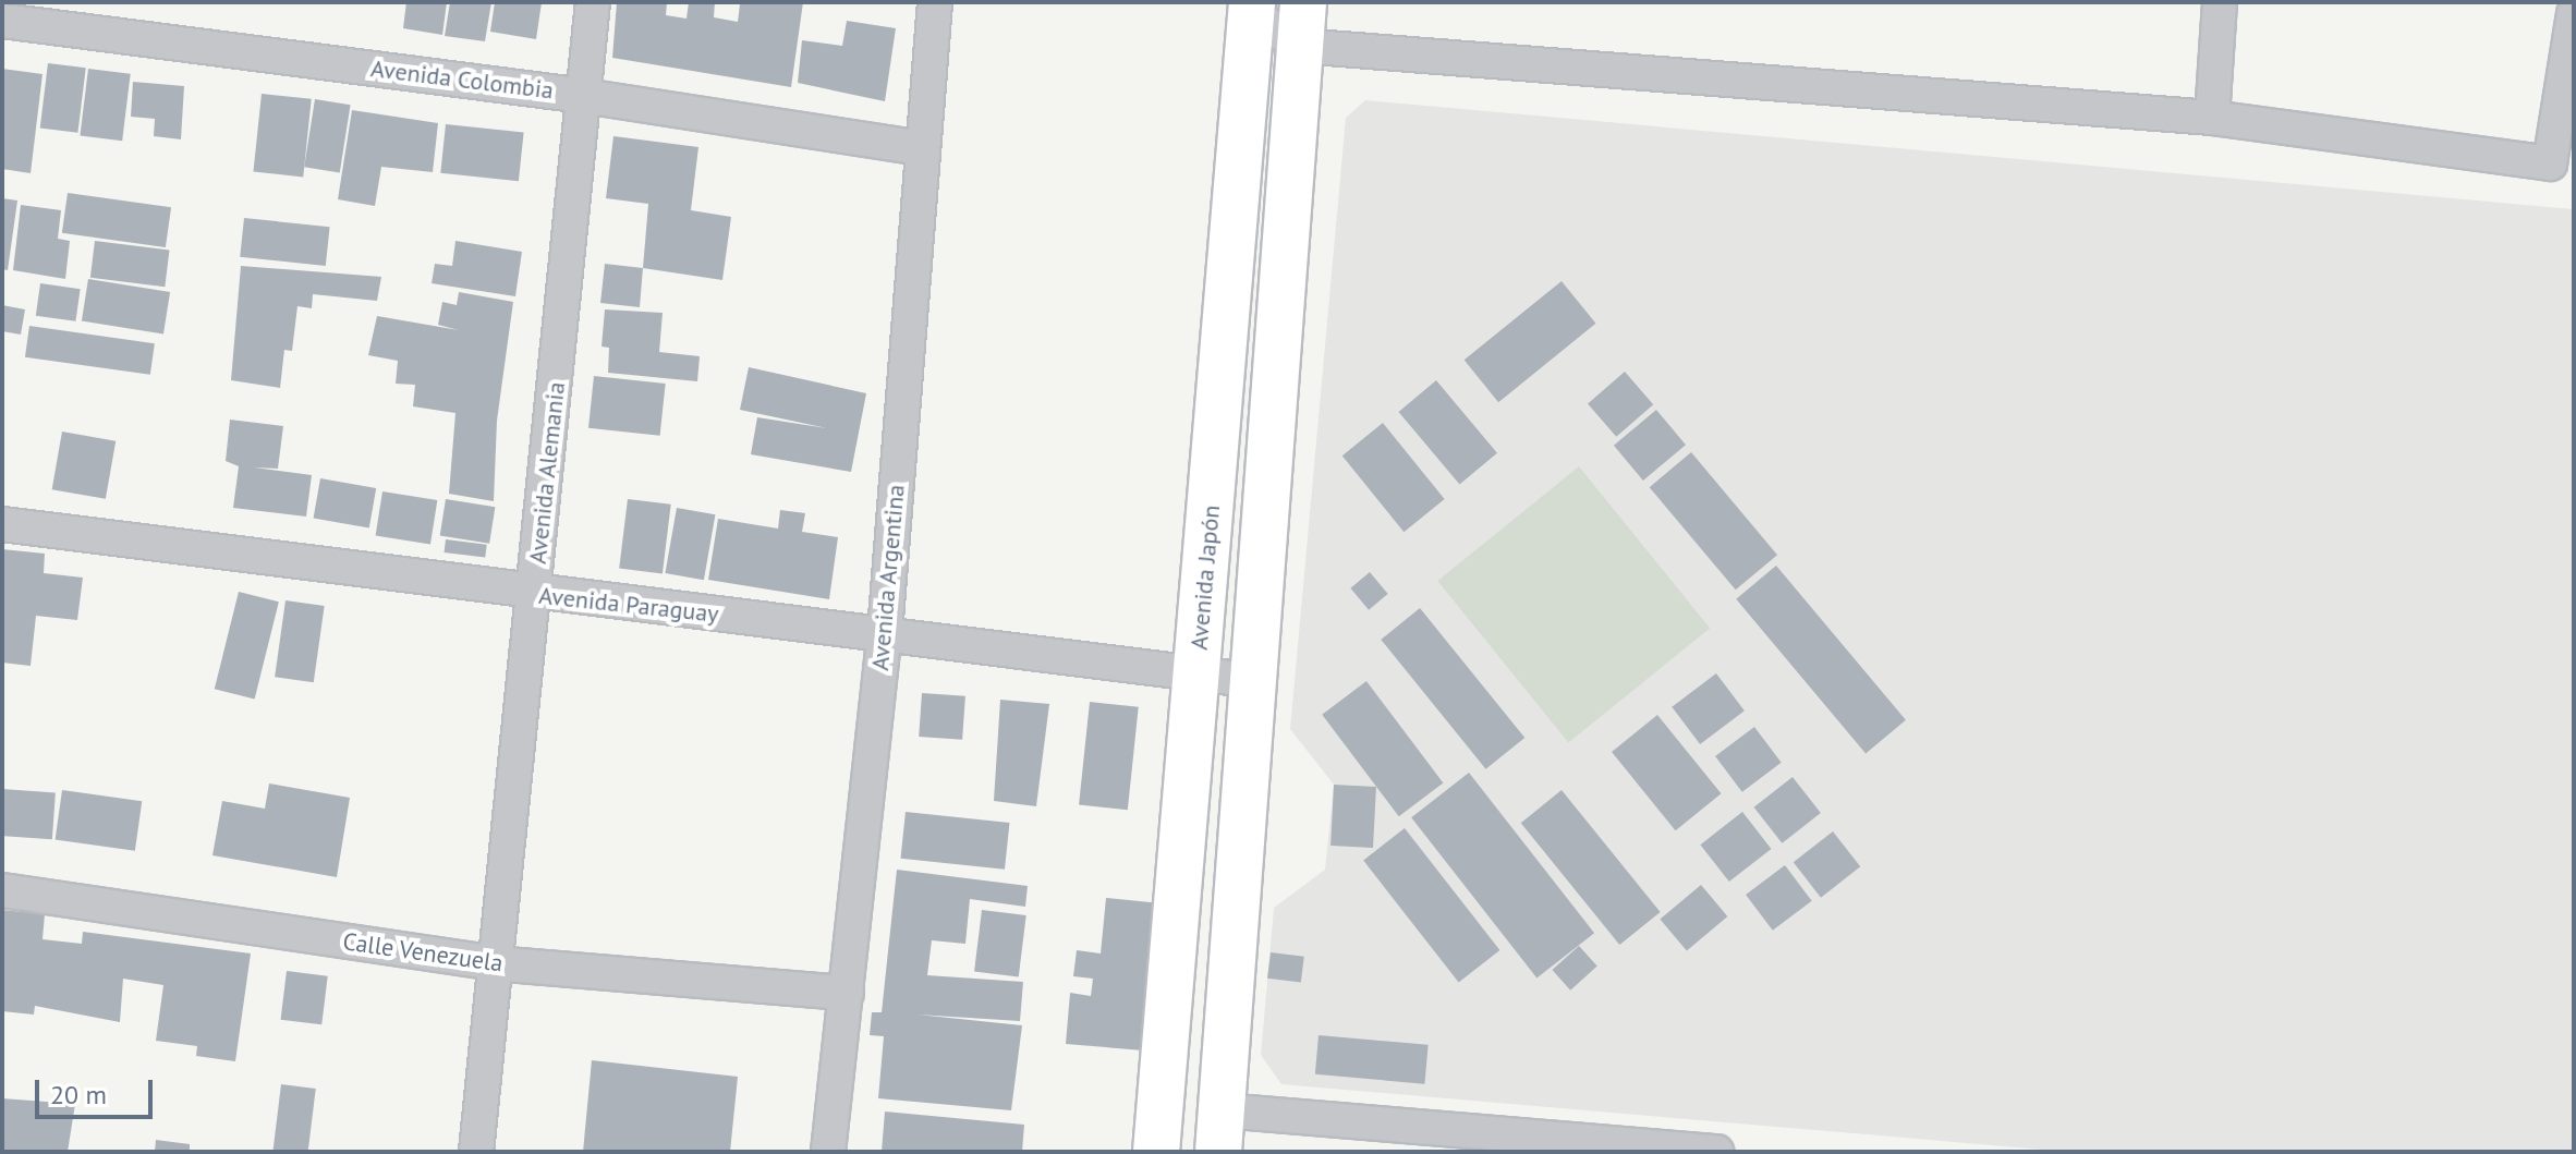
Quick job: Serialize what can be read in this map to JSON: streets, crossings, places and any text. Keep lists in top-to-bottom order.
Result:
{
  "streets": {
    "street": [
      "Avenida Colombia",
      "Avenida Alemania",
      "Avenida Argentina",
      "Avenida Japón",
      "Avenida Paraguay",
      "Calle Venezuela"
    ]
  },
  "crossings": [
    ["Avenida Colombia", "Avenida Alemania"],
    ["Avenida Colombia", "Avenida Argentina"],
    ["Avenida Alemania", "Avenida Paraguay"],
    ["Avenida Alemania", "Calle Venezuela"],
    ["Avenida Argentina", "Avenida Paraguay"],
    ["Avenida Argentina", "Calle Venezuela"],
    ["Avenida Japón", "Avenida Paraguay"]
  ],
  "scale_bar": "20 m"
}
